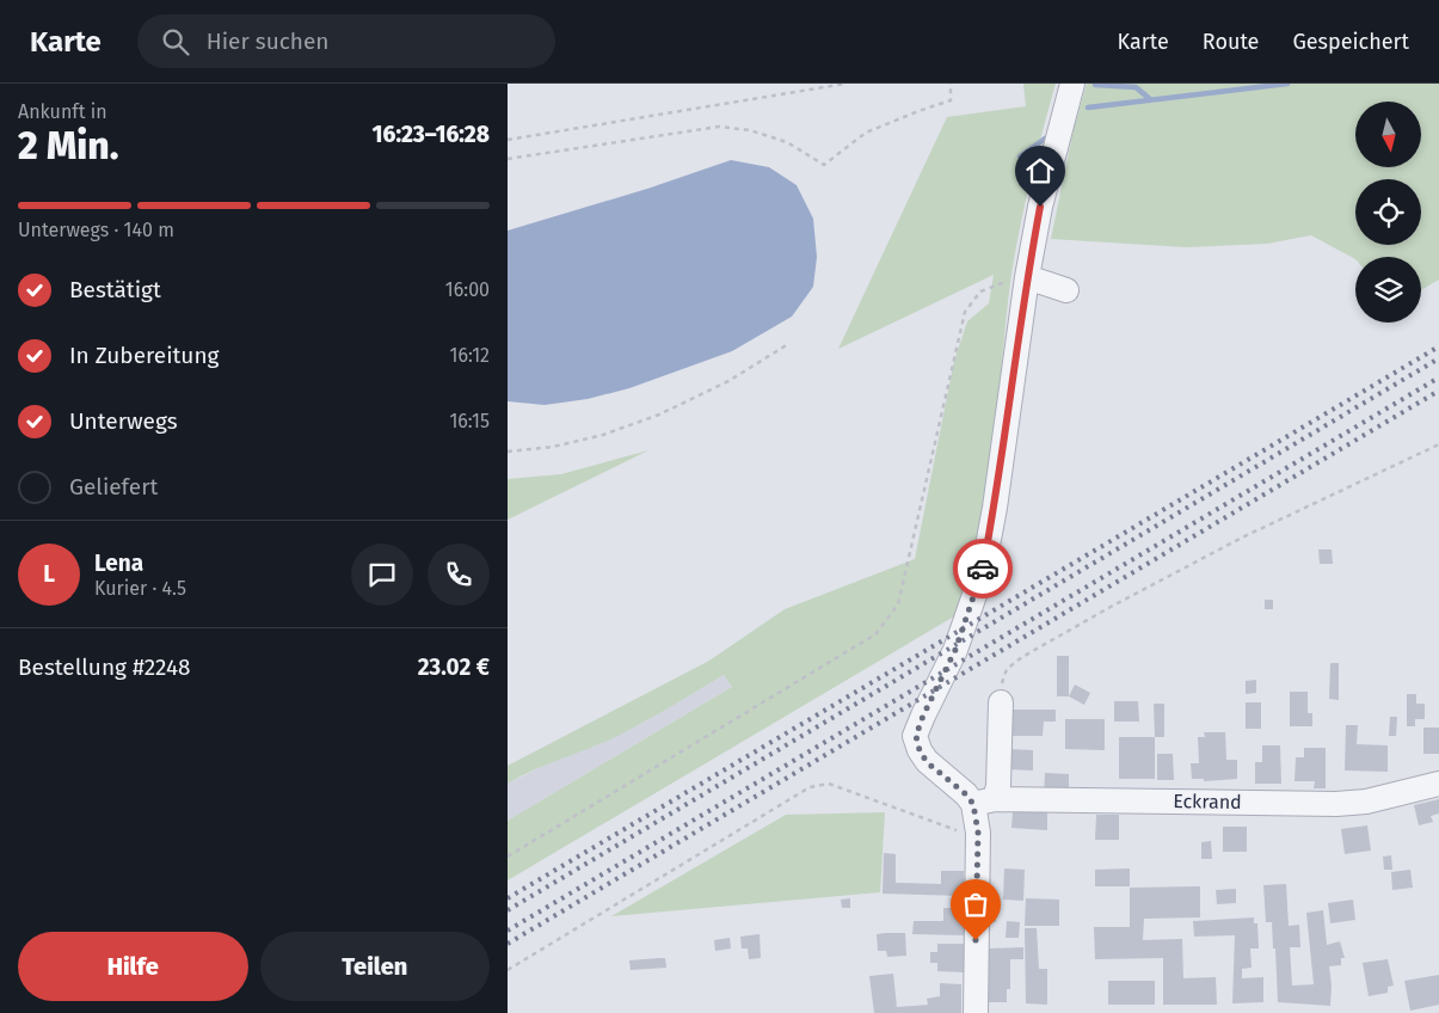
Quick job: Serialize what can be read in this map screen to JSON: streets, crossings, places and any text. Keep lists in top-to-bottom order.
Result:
{
  "streets": {
    "street": ["Eckrand"]
  },
  "north": "bottom",
  "page": {
    "header": "Karte",
    "search": "Hier suchen",
    "nav": ["Karte", "Route", "Gespeichert"],
    "heading": ["2 Min.", "Ankunft in", "16:23–16:28"],
    "panel": [
      "Lena",
      "Kurier · 4.5",
      "Bestellung #2248",
      "23.02 €"
    ],
    "bar": "Unterwegs · 140 m",
    "list": [
      ["Bestätigt", "16:00"],
      ["In Zubereitung", "16:12"],
      ["Unterwegs", "16:15"],
      "Geliefert"
    ],
    "round": "L",
    "buttons": ["Hilfe", "Teilen"]
  }
}
